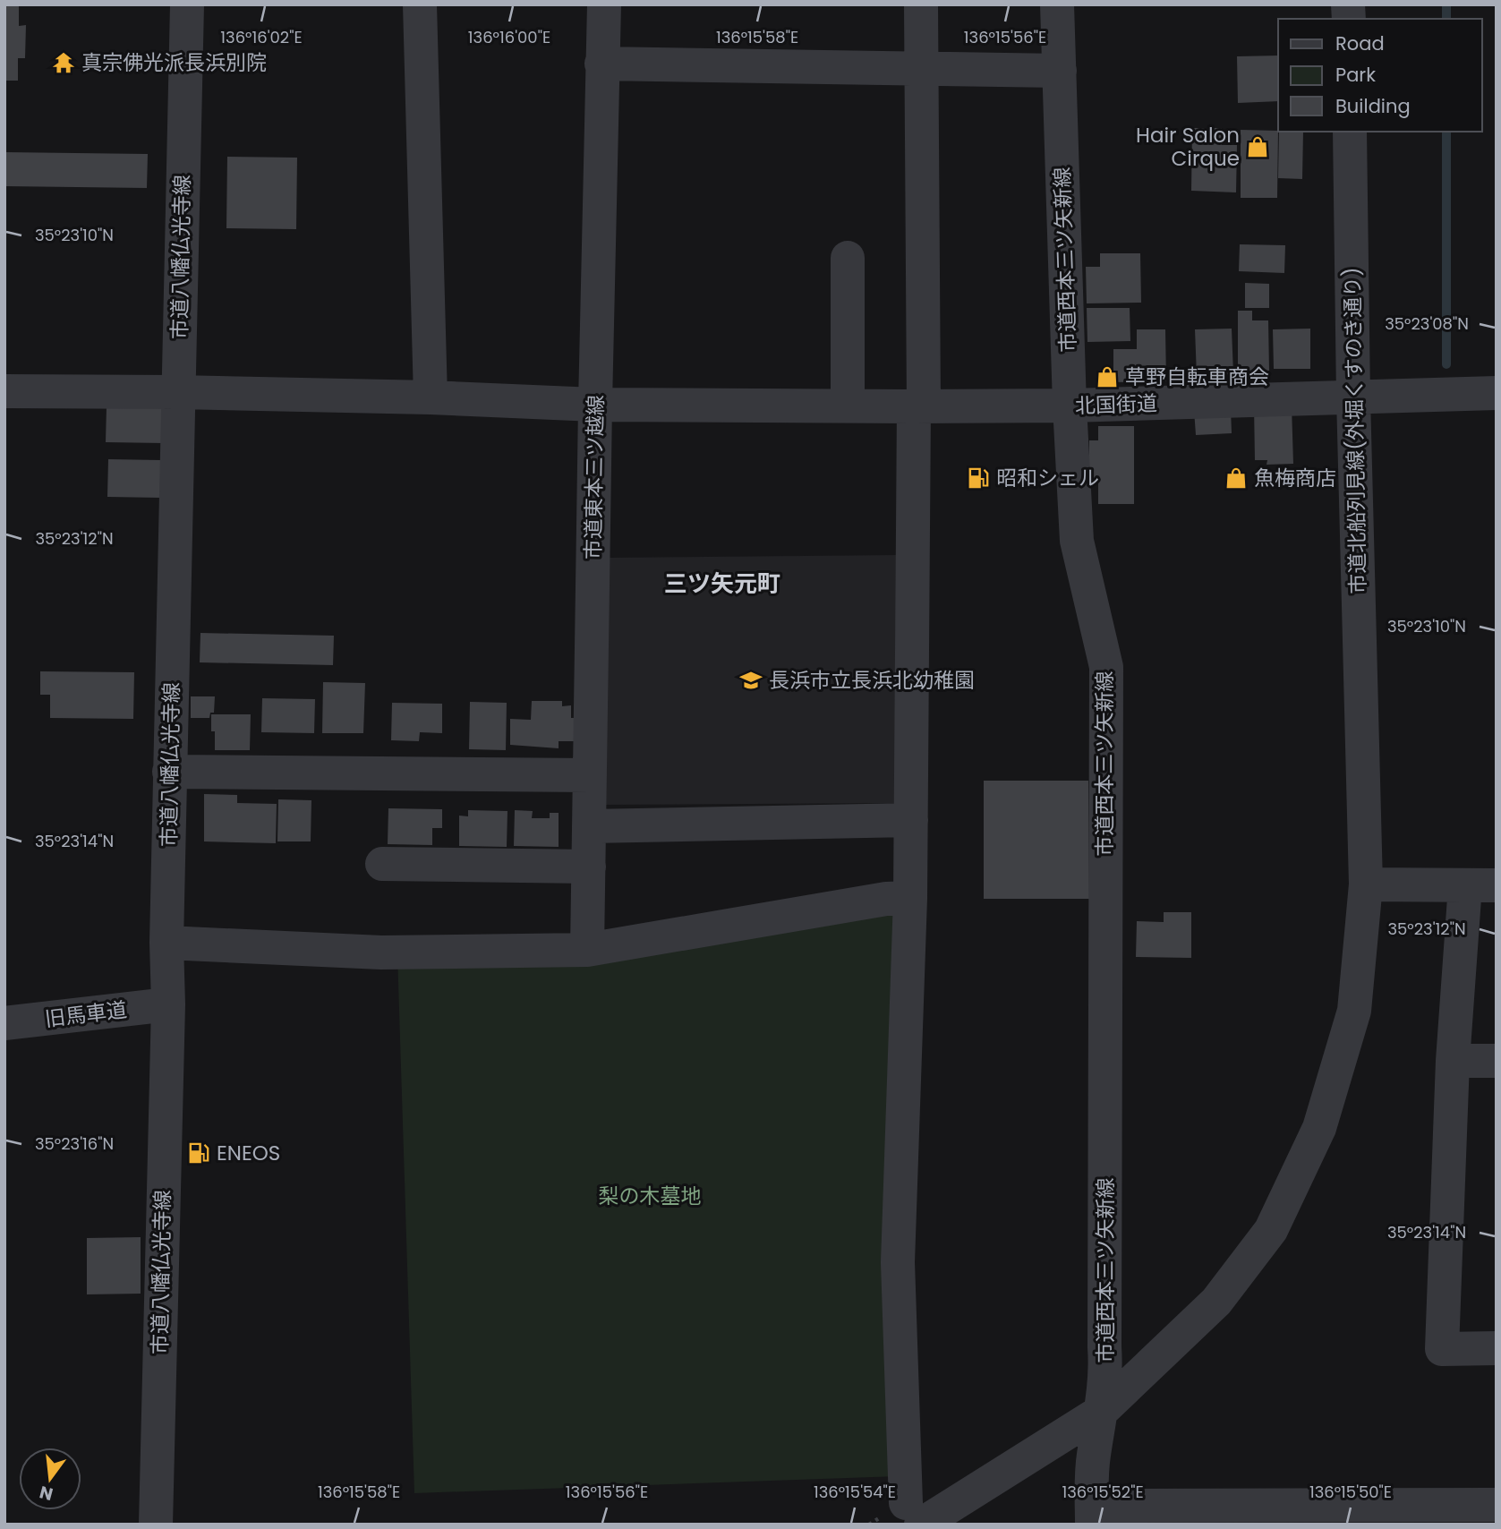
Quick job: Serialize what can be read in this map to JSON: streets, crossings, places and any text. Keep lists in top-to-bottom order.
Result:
{
  "streets": {
    "street": [
      "市道八幡仏光寺線",
      "市道西本三ツ矢新線",
      "北国街道",
      "市道北船列見線(外堀くすのき通り)",
      "市道東本三ツ越線",
      "旧馬車道"
    ]
  },
  "crossings": [
    ["市道八幡仏光寺線", "北国街道"],
    ["市道八幡仏光寺線", "旧馬車道"],
    ["市道西本三ツ矢新線", "北国街道"],
    ["市道西本三ツ矢新線", "市道北船列見線(外堀くすのき通り)"],
    ["北国街道", "市道北船列見線(外堀くすのき通り)"],
    ["北国街道", "市道東本三ツ越線"]
  ],
  "districts": ["三ツ矢元町"],
  "parks": ["梨の木墓地"],
  "places": {
    "temple": ["真宗佛光派長浜別院"],
    "shop": ["Hair Salon Cirque", "草野自転車商会", "魚梅商店"],
    "fuel station": ["昭和シェル", "ENEOS"],
    "school or university": ["長浜市立長浜北幼稚園"]
  },
  "legend": ["Road", "Park", "Building"],
  "north": "bottom",
  "coordinates": [
    "136°16'02\"E",
    "136°16'00\"E",
    "136°15'58\"E",
    "136°15'56\"E",
    "35°23'10\"N",
    "35°23'08\"N",
    "35°23'12\"N",
    "35°23'14\"N",
    "35°23'16\"N",
    "136°15'54\"E",
    "136°15'52\"E",
    "136°15'50\"E"
  ]
}
